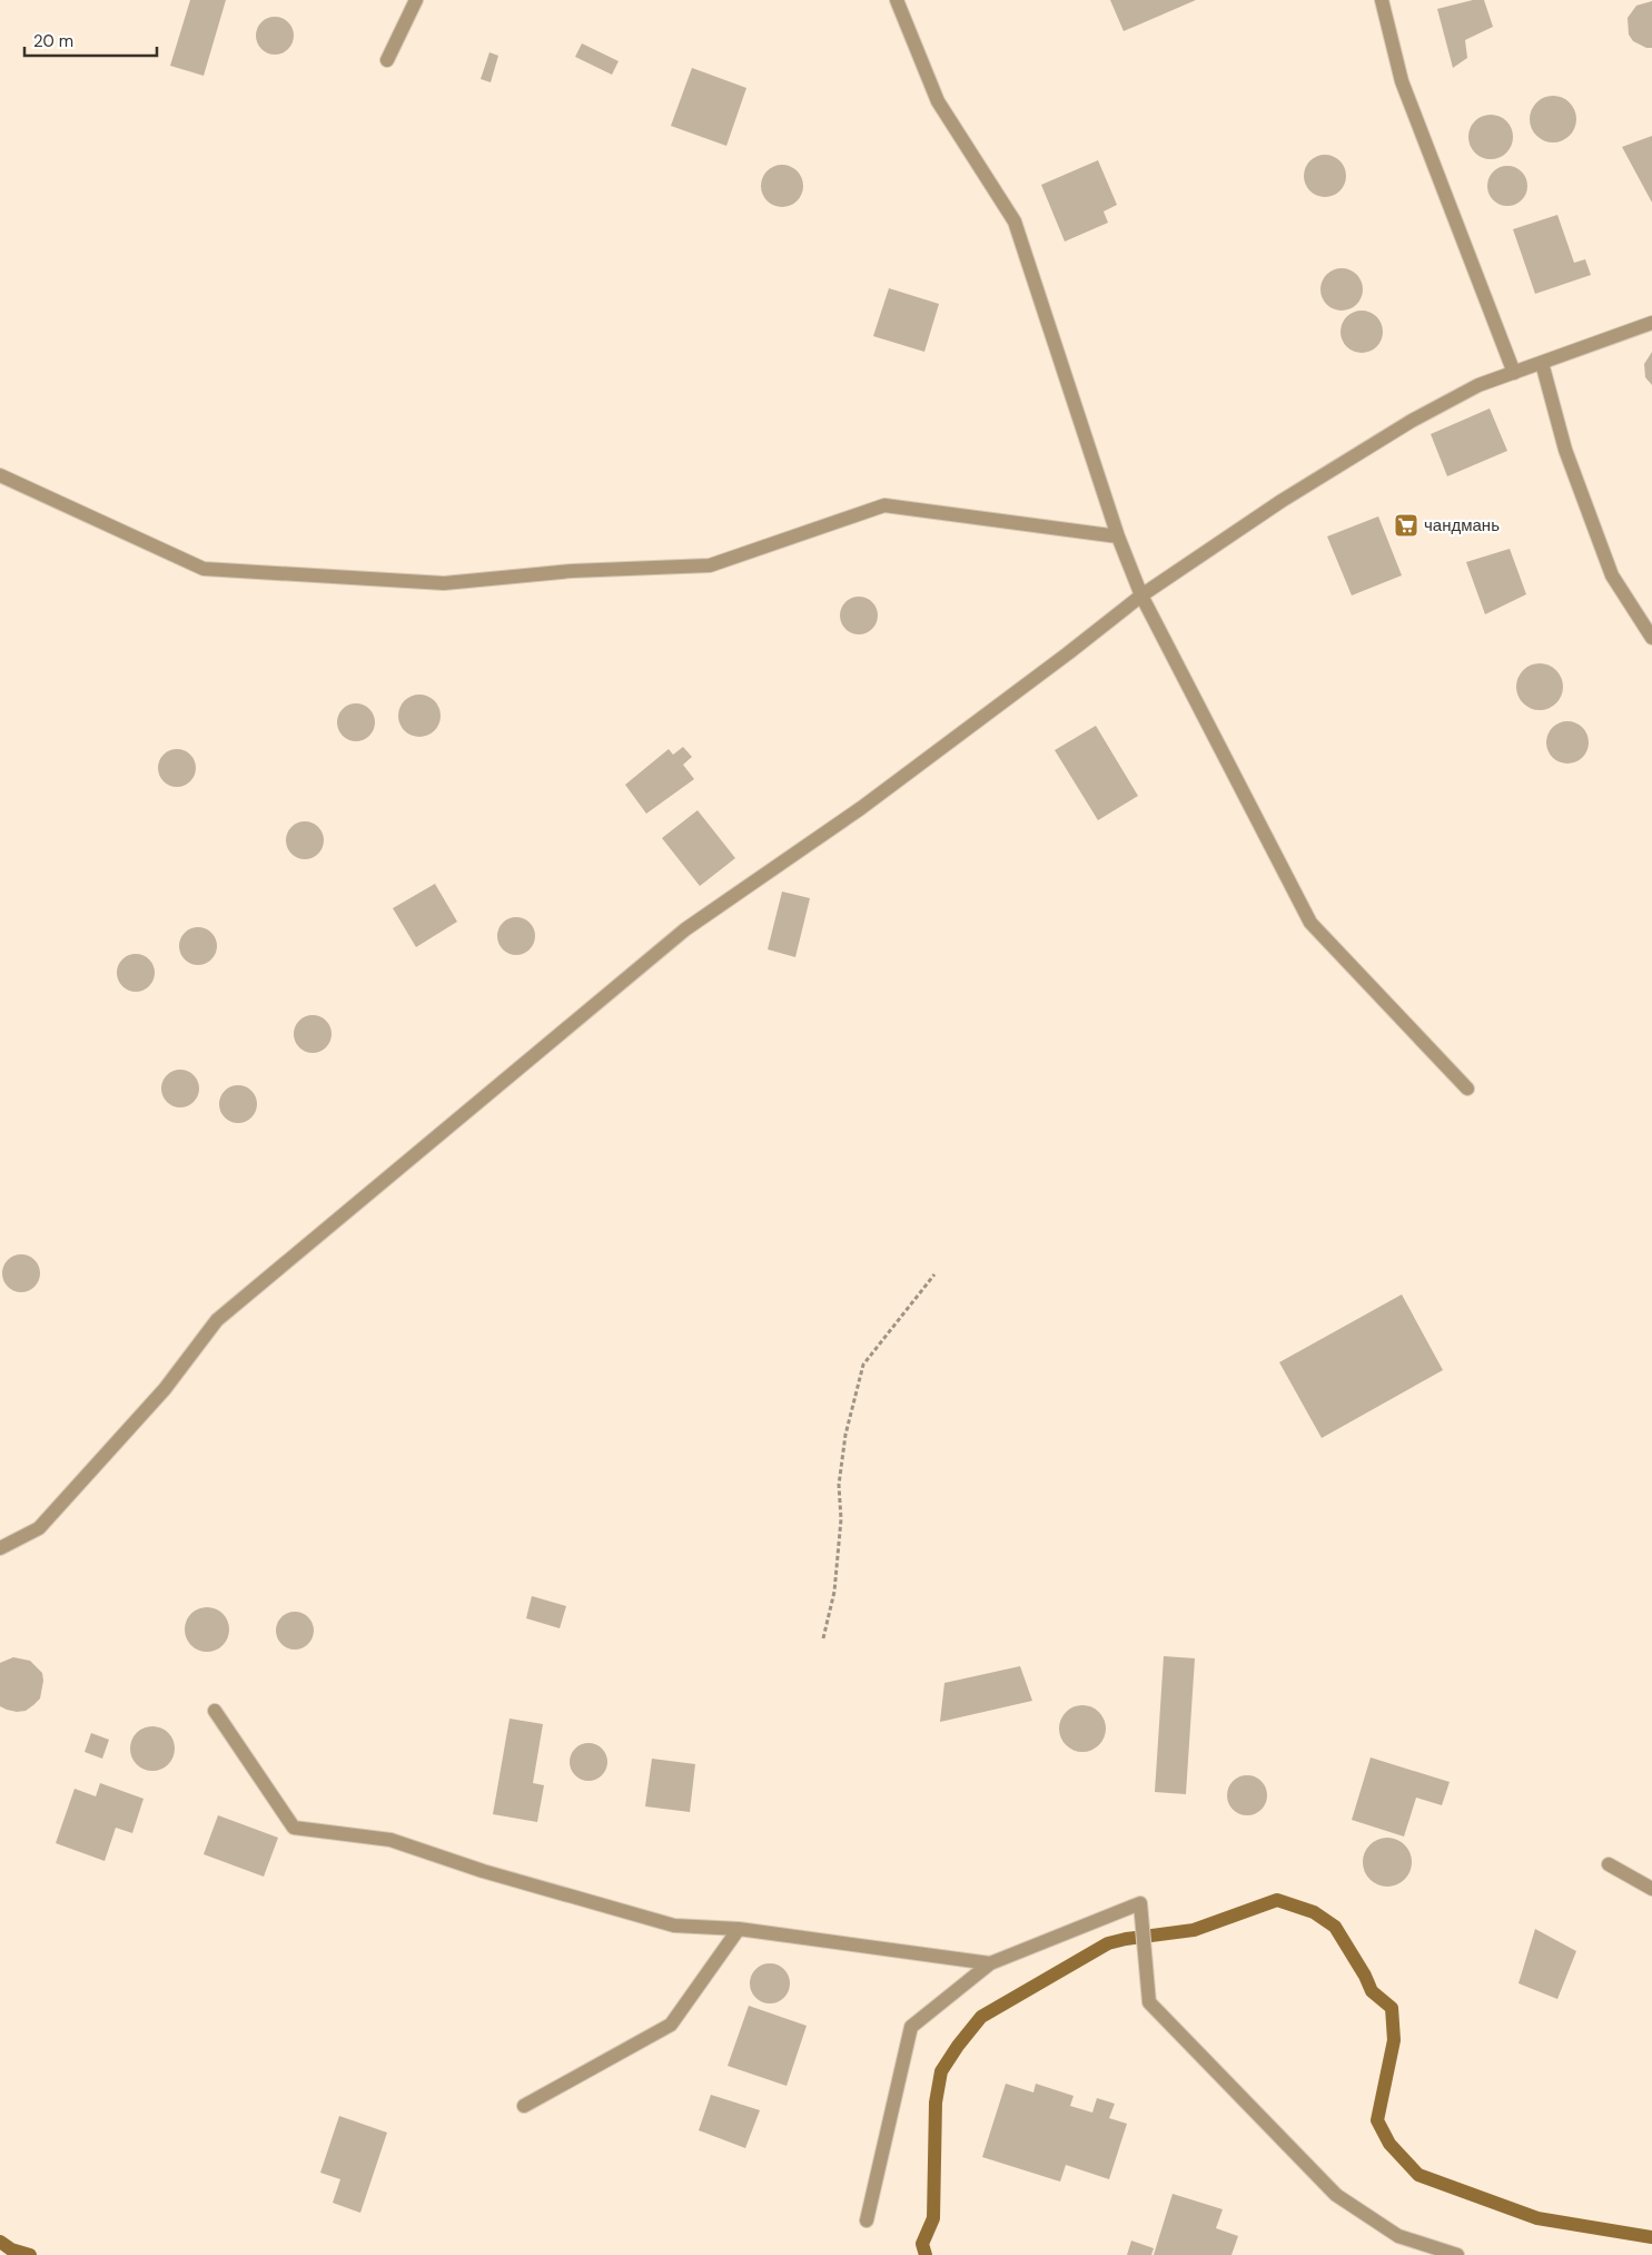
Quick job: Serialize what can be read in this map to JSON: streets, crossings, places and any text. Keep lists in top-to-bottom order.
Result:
{
  "places": {
    "supermarket": ["чандмань"]
  },
  "scale_bar": "20 m"
}
